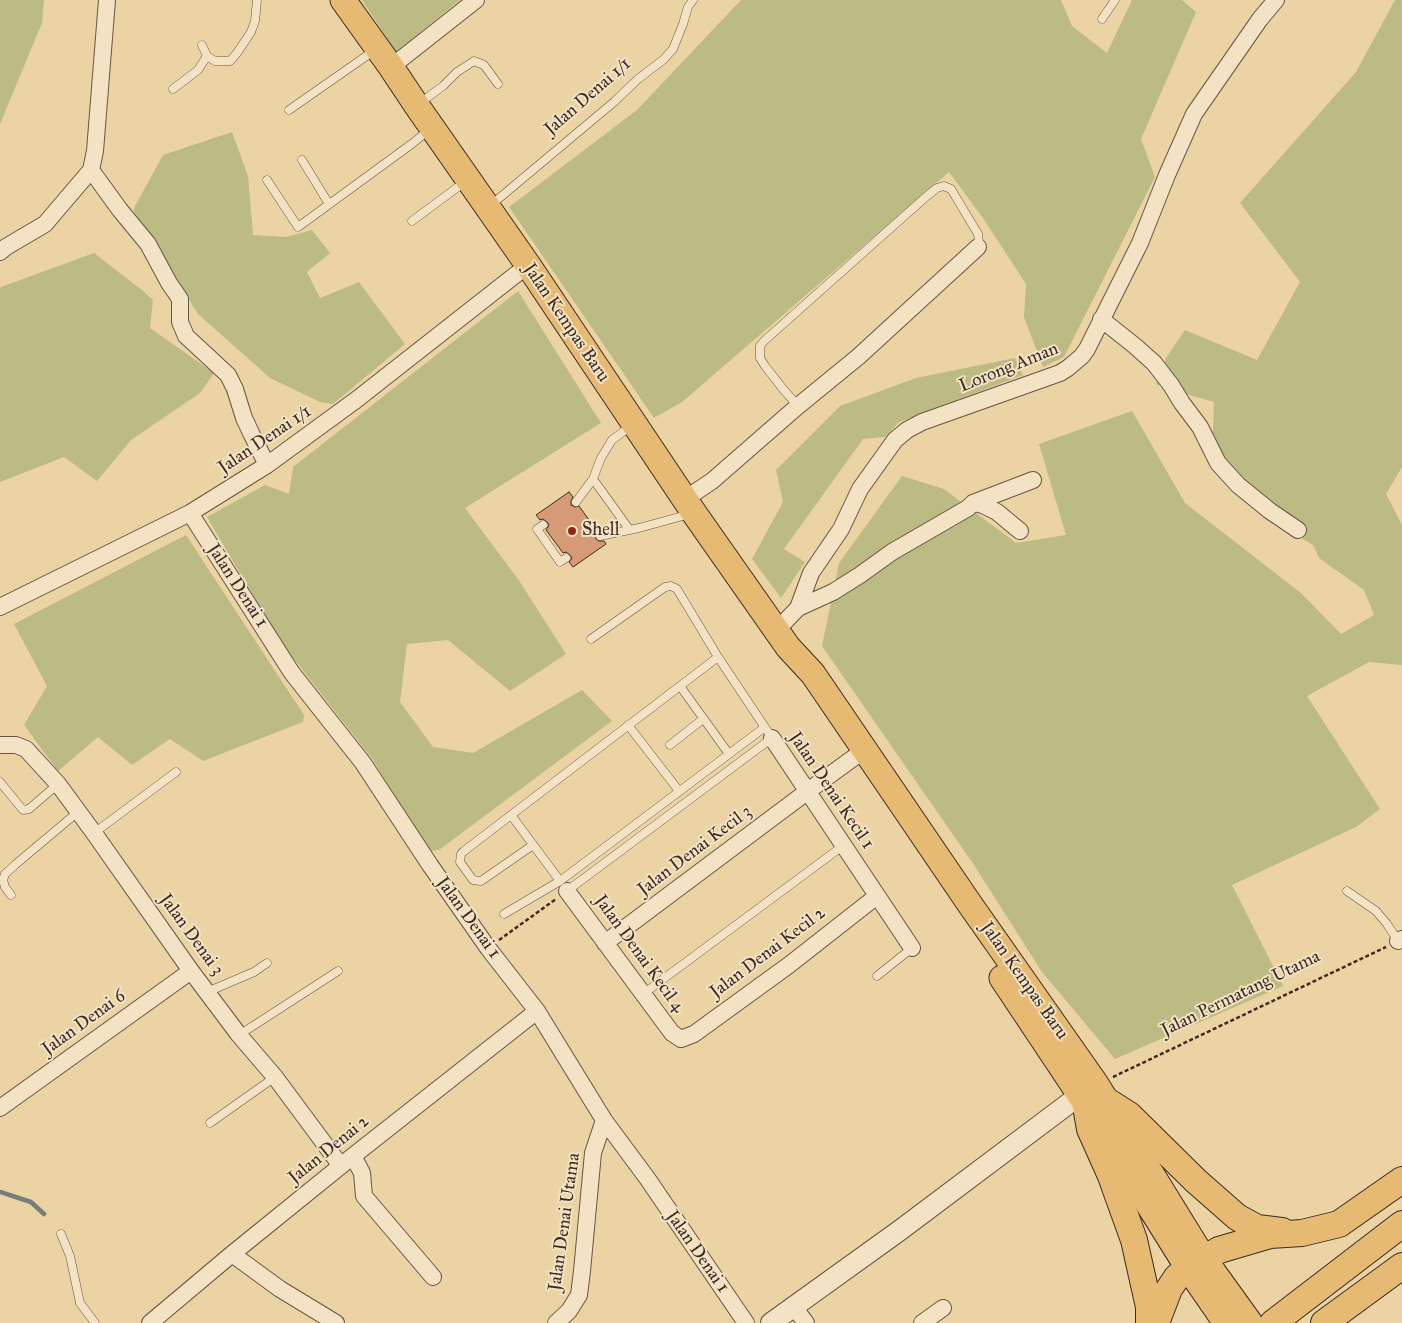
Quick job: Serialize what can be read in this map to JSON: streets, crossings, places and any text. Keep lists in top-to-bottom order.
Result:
{
  "streets": {
    "main road": ["Jalan Kempas Baru"],
    "street": [
      "Jalan Denai 1/1",
      "Lorong Aman",
      "Jalan Denai 1",
      "Jalan Denai Kecil 1",
      "Jalan Denai Kecil 3",
      "Jalan Denai 3",
      "Jalan Denai Kecil 2",
      "Jalan Denai Kecil 4",
      "Jalan Denai 6",
      "Jalan Denai 2",
      "Jalan Denai Utama"
    ],
    "path": ["Jalan Permatang Utama"]
  },
  "crossings": [
    ["Jalan Denai 1/1", "Jalan Kempas Baru"],
    ["Jalan Denai 1/1", "Jalan Denai 1"],
    ["Jalan Kempas Baru", "Lorong Aman"],
    ["Jalan Kempas Baru", "Jalan Denai Kecil 3"],
    ["Jalan Kempas Baru", "Jalan Permatang Utama"],
    ["Jalan Denai 1", "Jalan Denai 2"],
    ["Jalan Denai 1", "Jalan Denai Utama"],
    ["Jalan Denai Kecil 1", "Jalan Denai Kecil 3"],
    ["Jalan Denai Kecil 1", "Jalan Denai Kecil 2"],
    ["Jalan Denai Kecil 3", "Jalan Denai Kecil 4"],
    ["Jalan Denai 3", "Jalan Denai 6"],
    ["Jalan Denai 3", "Jalan Denai 2"],
    ["Jalan Denai Kecil 2", "Jalan Denai Kecil 4"]
  ],
  "places": ["Shell"]
}
